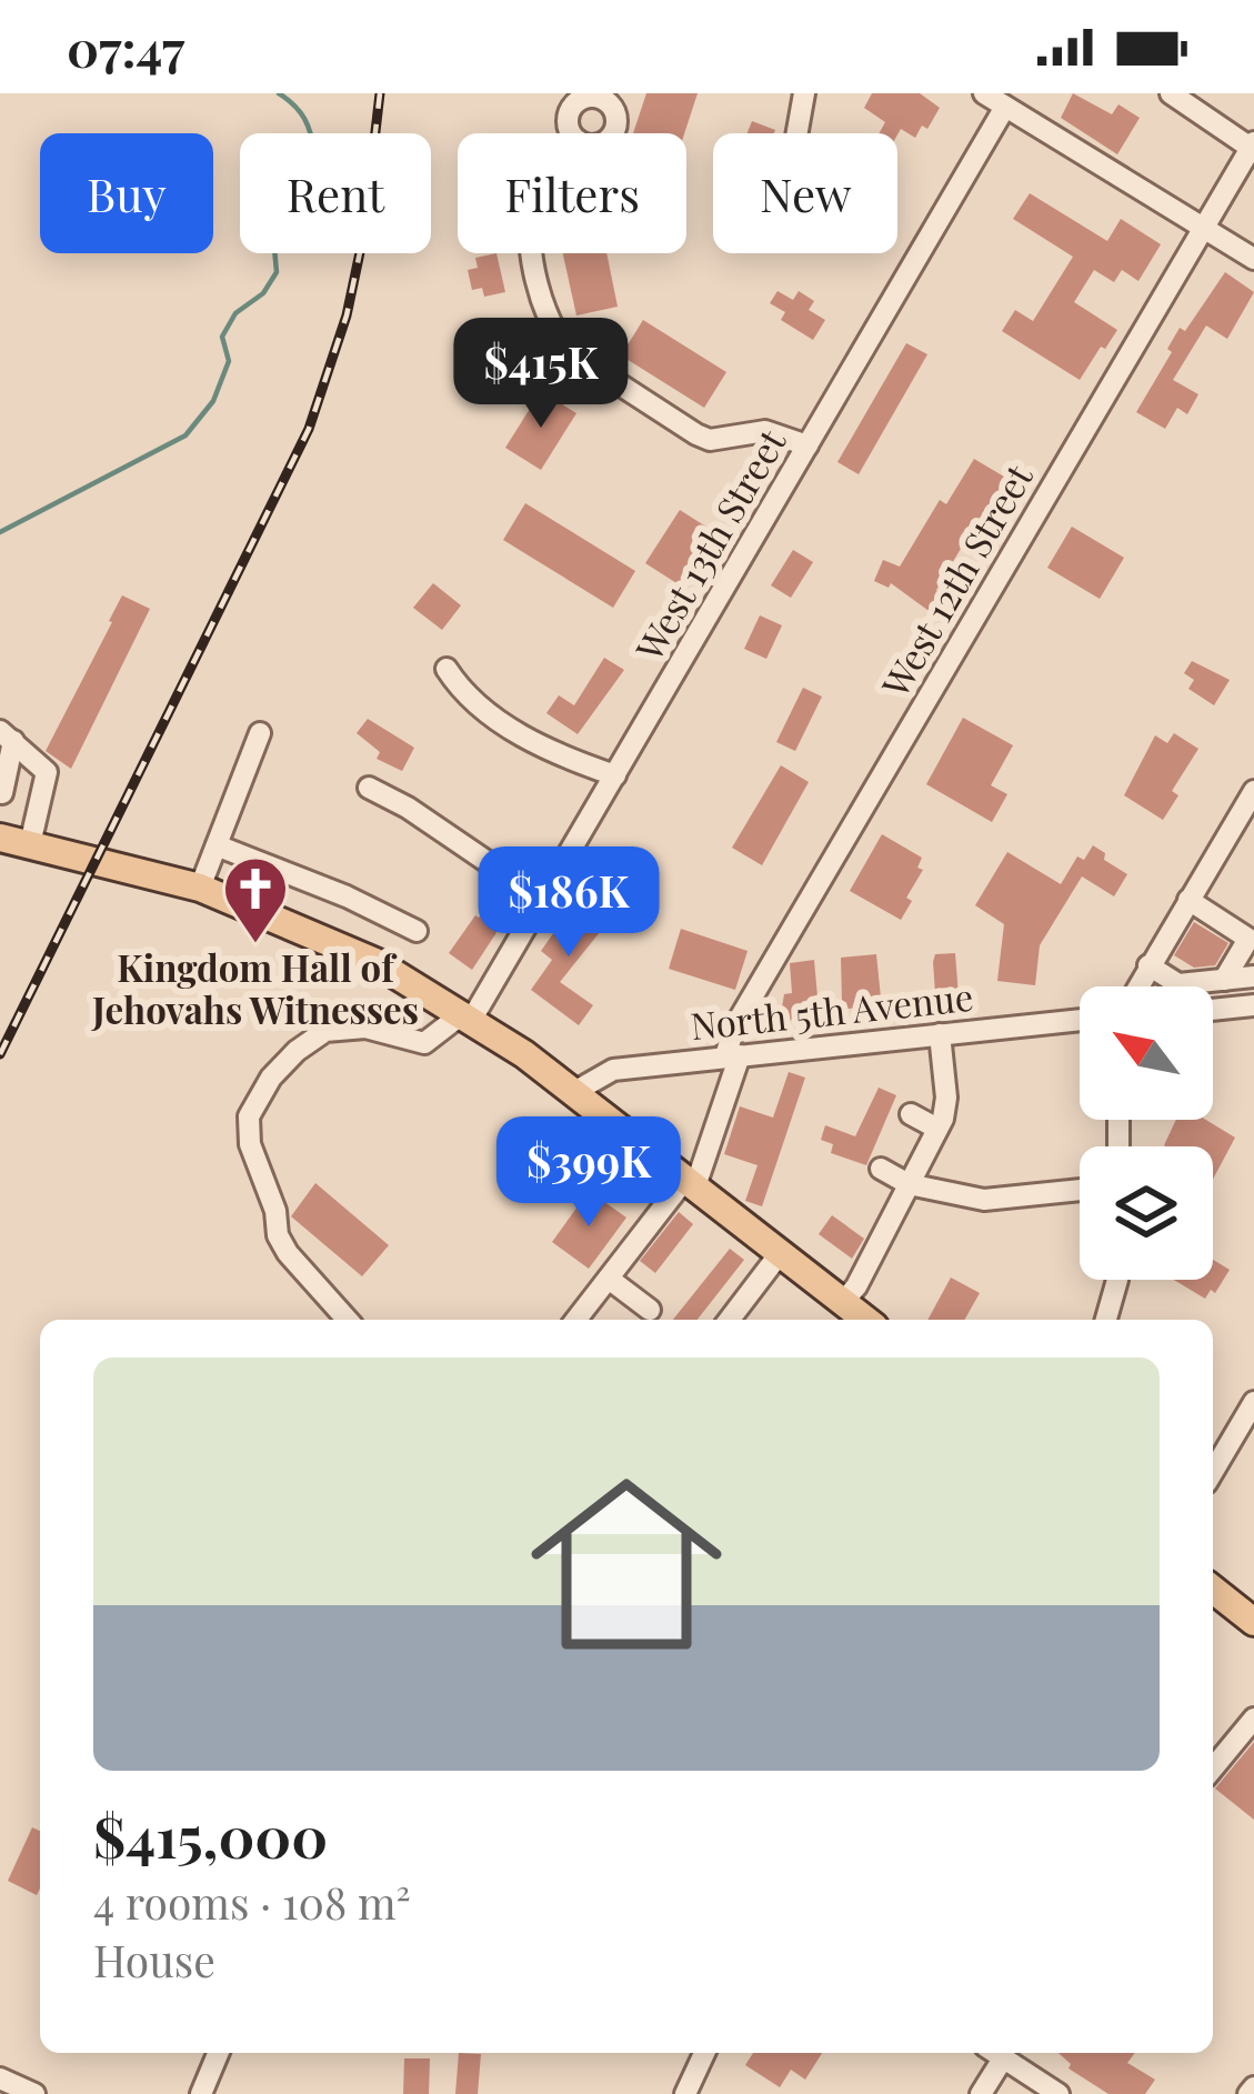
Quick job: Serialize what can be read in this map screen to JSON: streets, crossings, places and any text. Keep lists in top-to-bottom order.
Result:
{
  "streets": {
    "street": ["West 13th Street", "West 12th Street", "North 5th Avenue"]
  },
  "crossings": [
    ["West 12th Street", "North 5th Avenue"]
  ],
  "places": {
    "church": ["Kingdom Hall of Jehovahs Witnesses"]
  },
  "north": "top left",
  "page": {
    "status": "07:47",
    "chip": [
      "Buy",
      "Rent",
      "Filters",
      "New"
    ],
    "price": ["$415K", "$186K", "$399K"],
    "list": [
      {
        "name": "$415,000",
        "note": "4 rooms · 108 m² · House"
      }
    ]
  }
}
